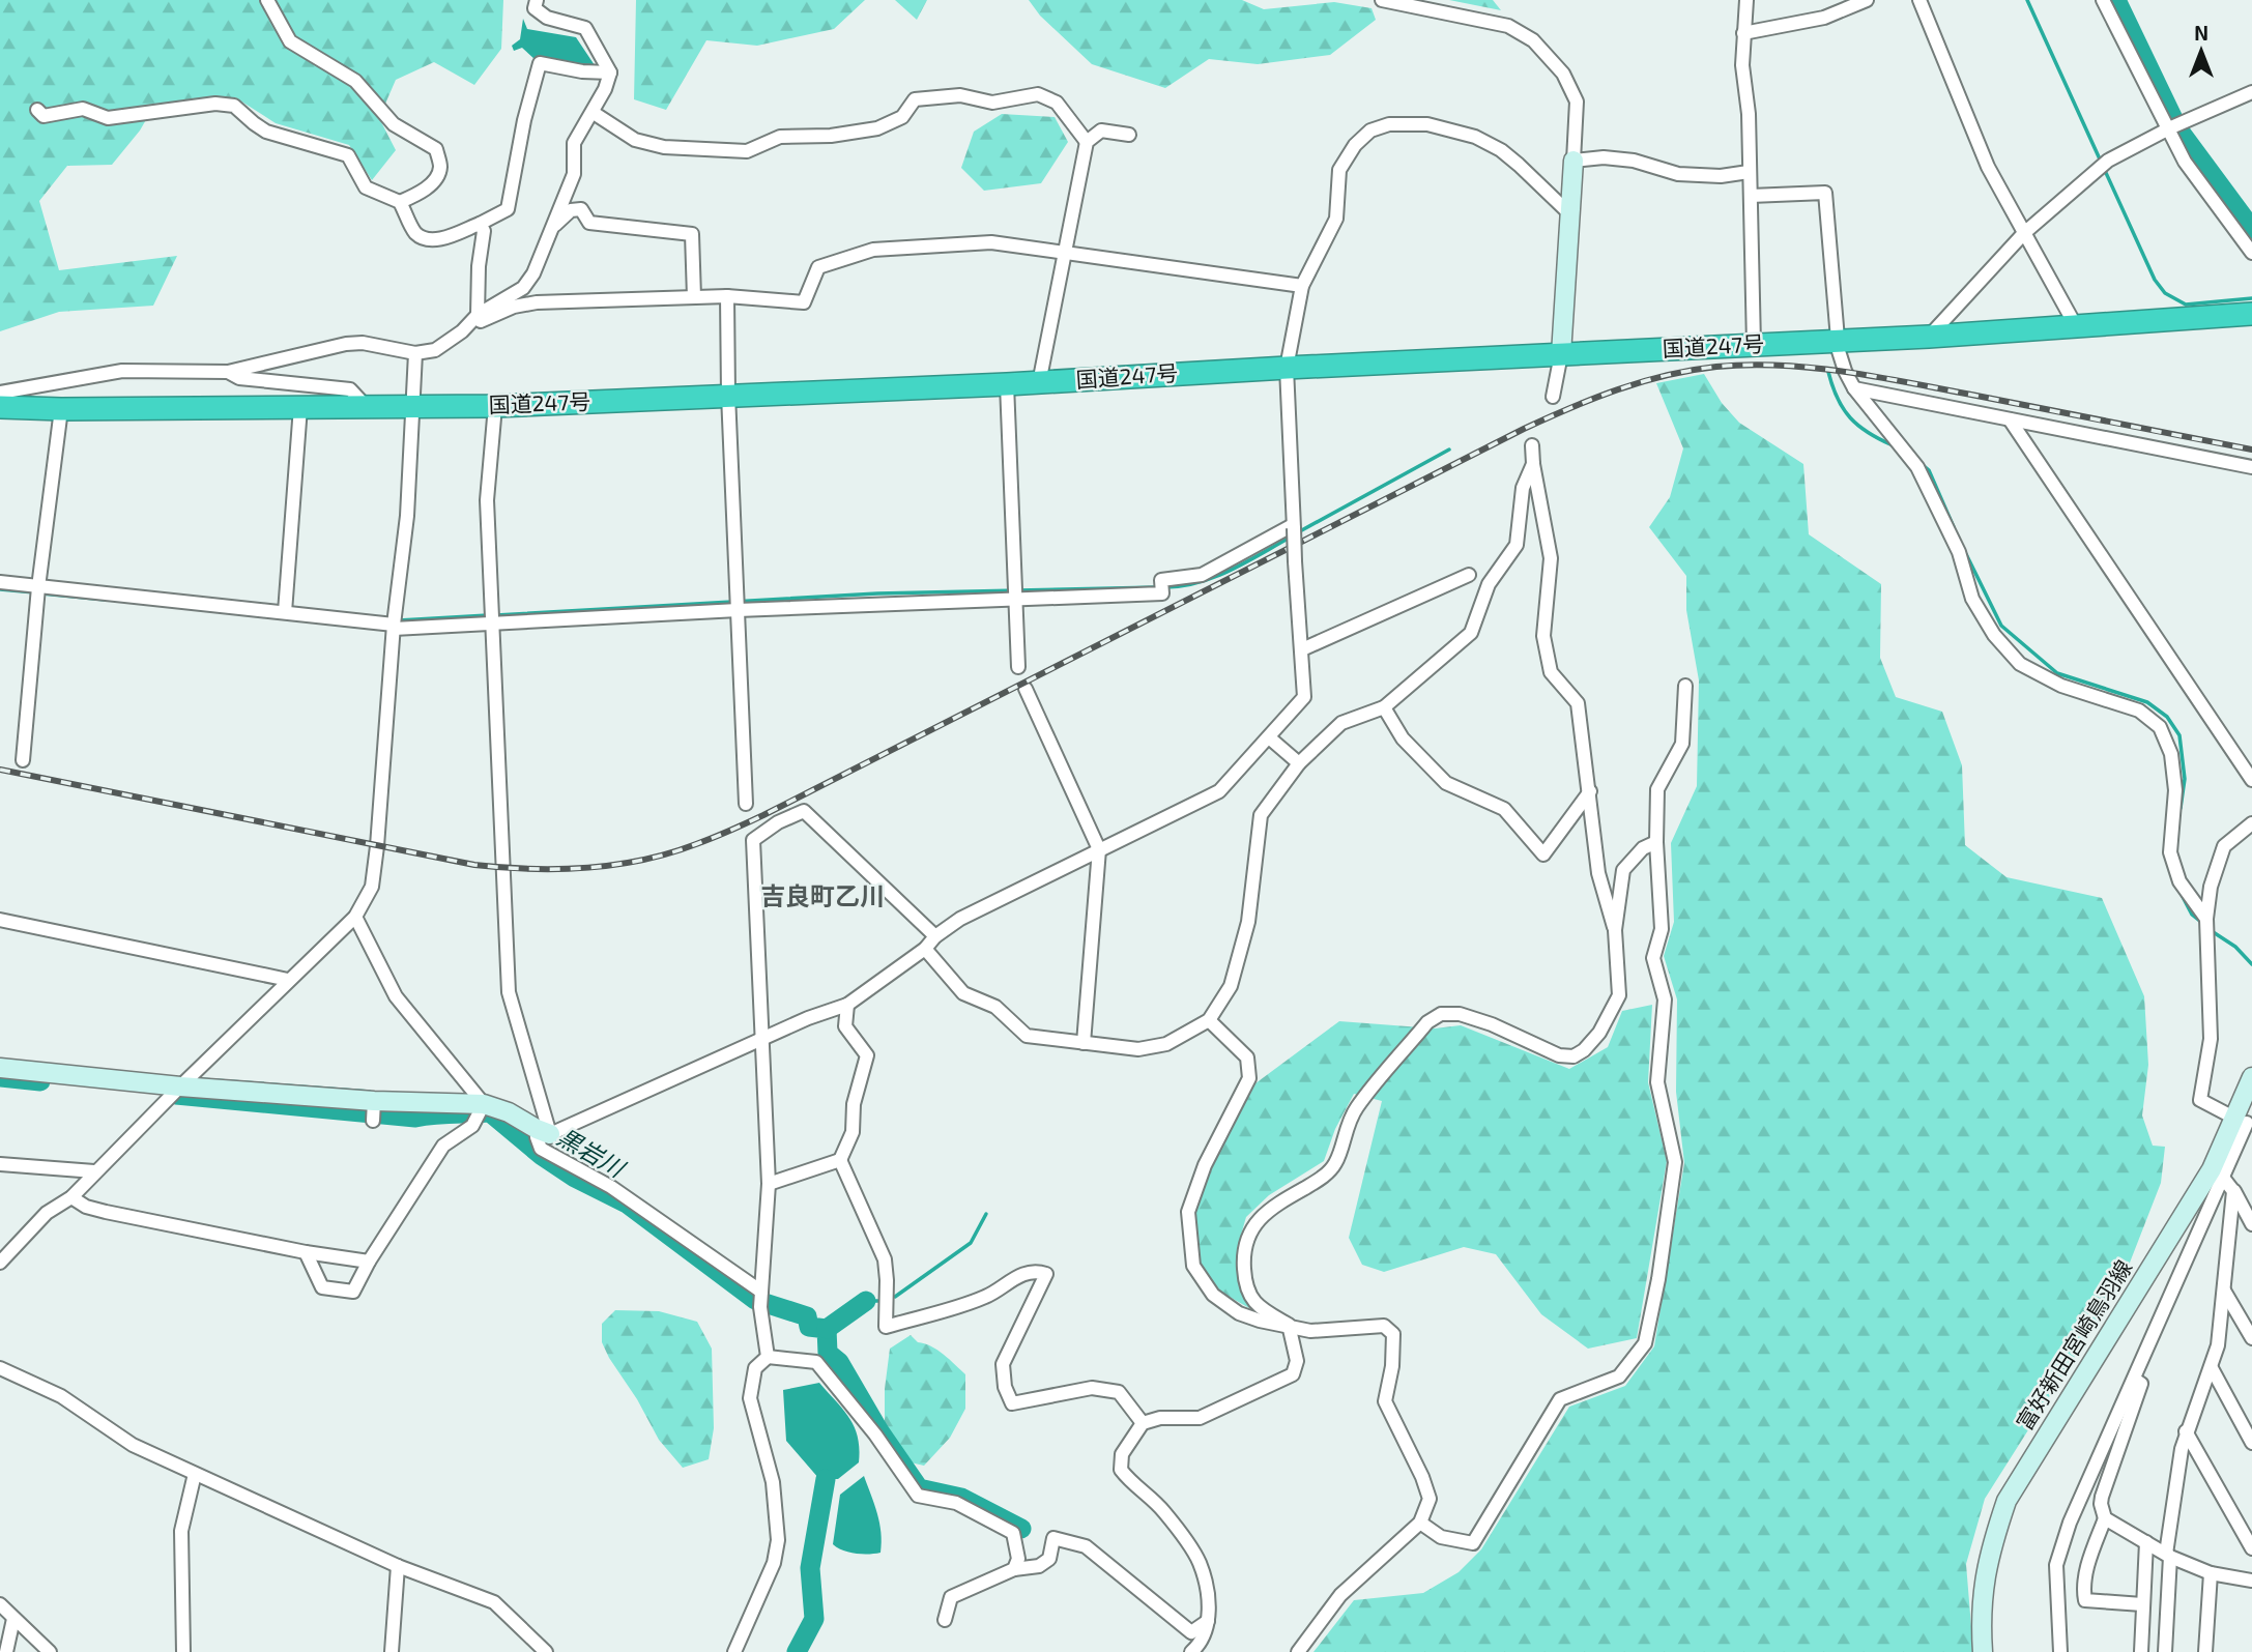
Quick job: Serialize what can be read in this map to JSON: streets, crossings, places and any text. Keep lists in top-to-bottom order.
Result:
{
  "streets": {
    "highway": ["国道247号"],
    "street": ["富好新田宮崎鳥羽線"]
  },
  "districts": ["吉良町乙川"],
  "water": ["黒岩川"],
  "north": "top"
}
